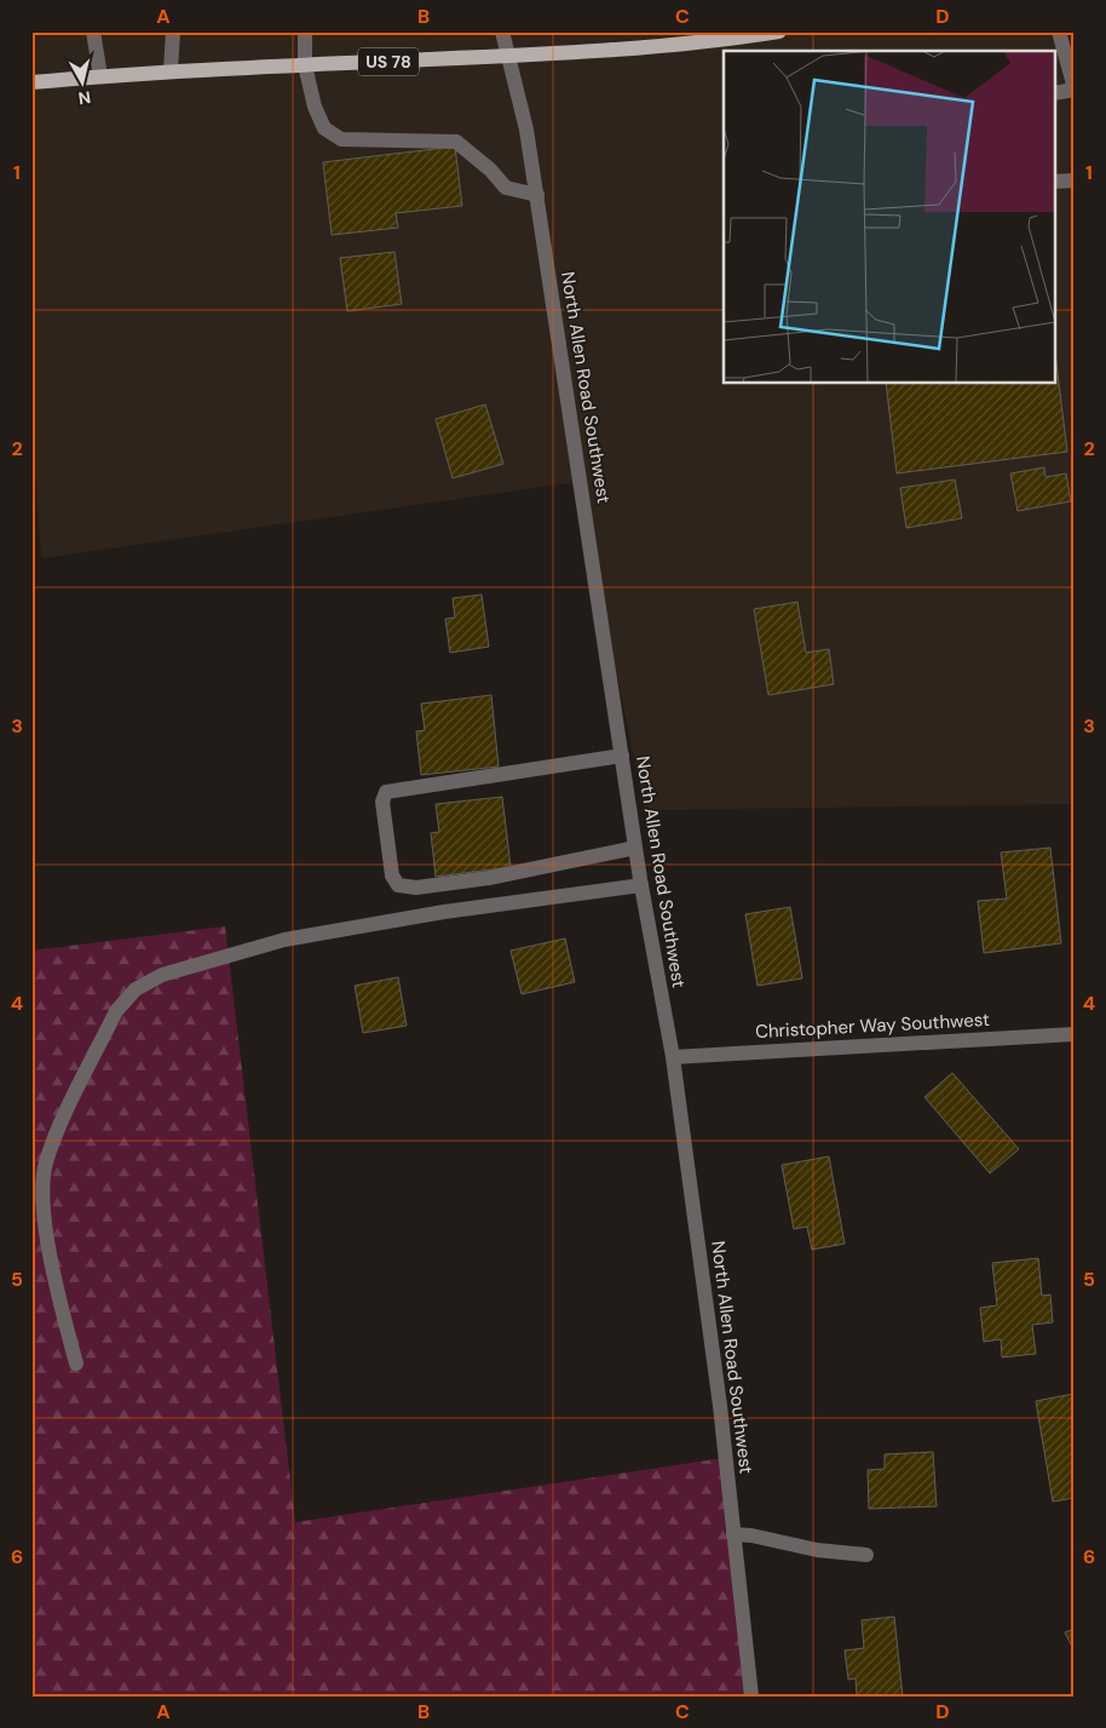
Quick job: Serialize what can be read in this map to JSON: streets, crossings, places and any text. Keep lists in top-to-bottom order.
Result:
{
  "streets": {
    "main road": ["US 78"],
    "street": ["North Allen Road Southwest", "Christopher Way Southwest"]
  },
  "crossings": [
    ["US 78", "North Allen Road Southwest"],
    ["North Allen Road Southwest", "Christopher Way Southwest"]
  ],
  "north": "bottom",
  "grid": {
    "columns": [
      "A",
      "B",
      "C",
      "D"
    ],
    "rows": [
      "1",
      "2",
      "3",
      "4",
      "5",
      "6"
    ]
  }
}
